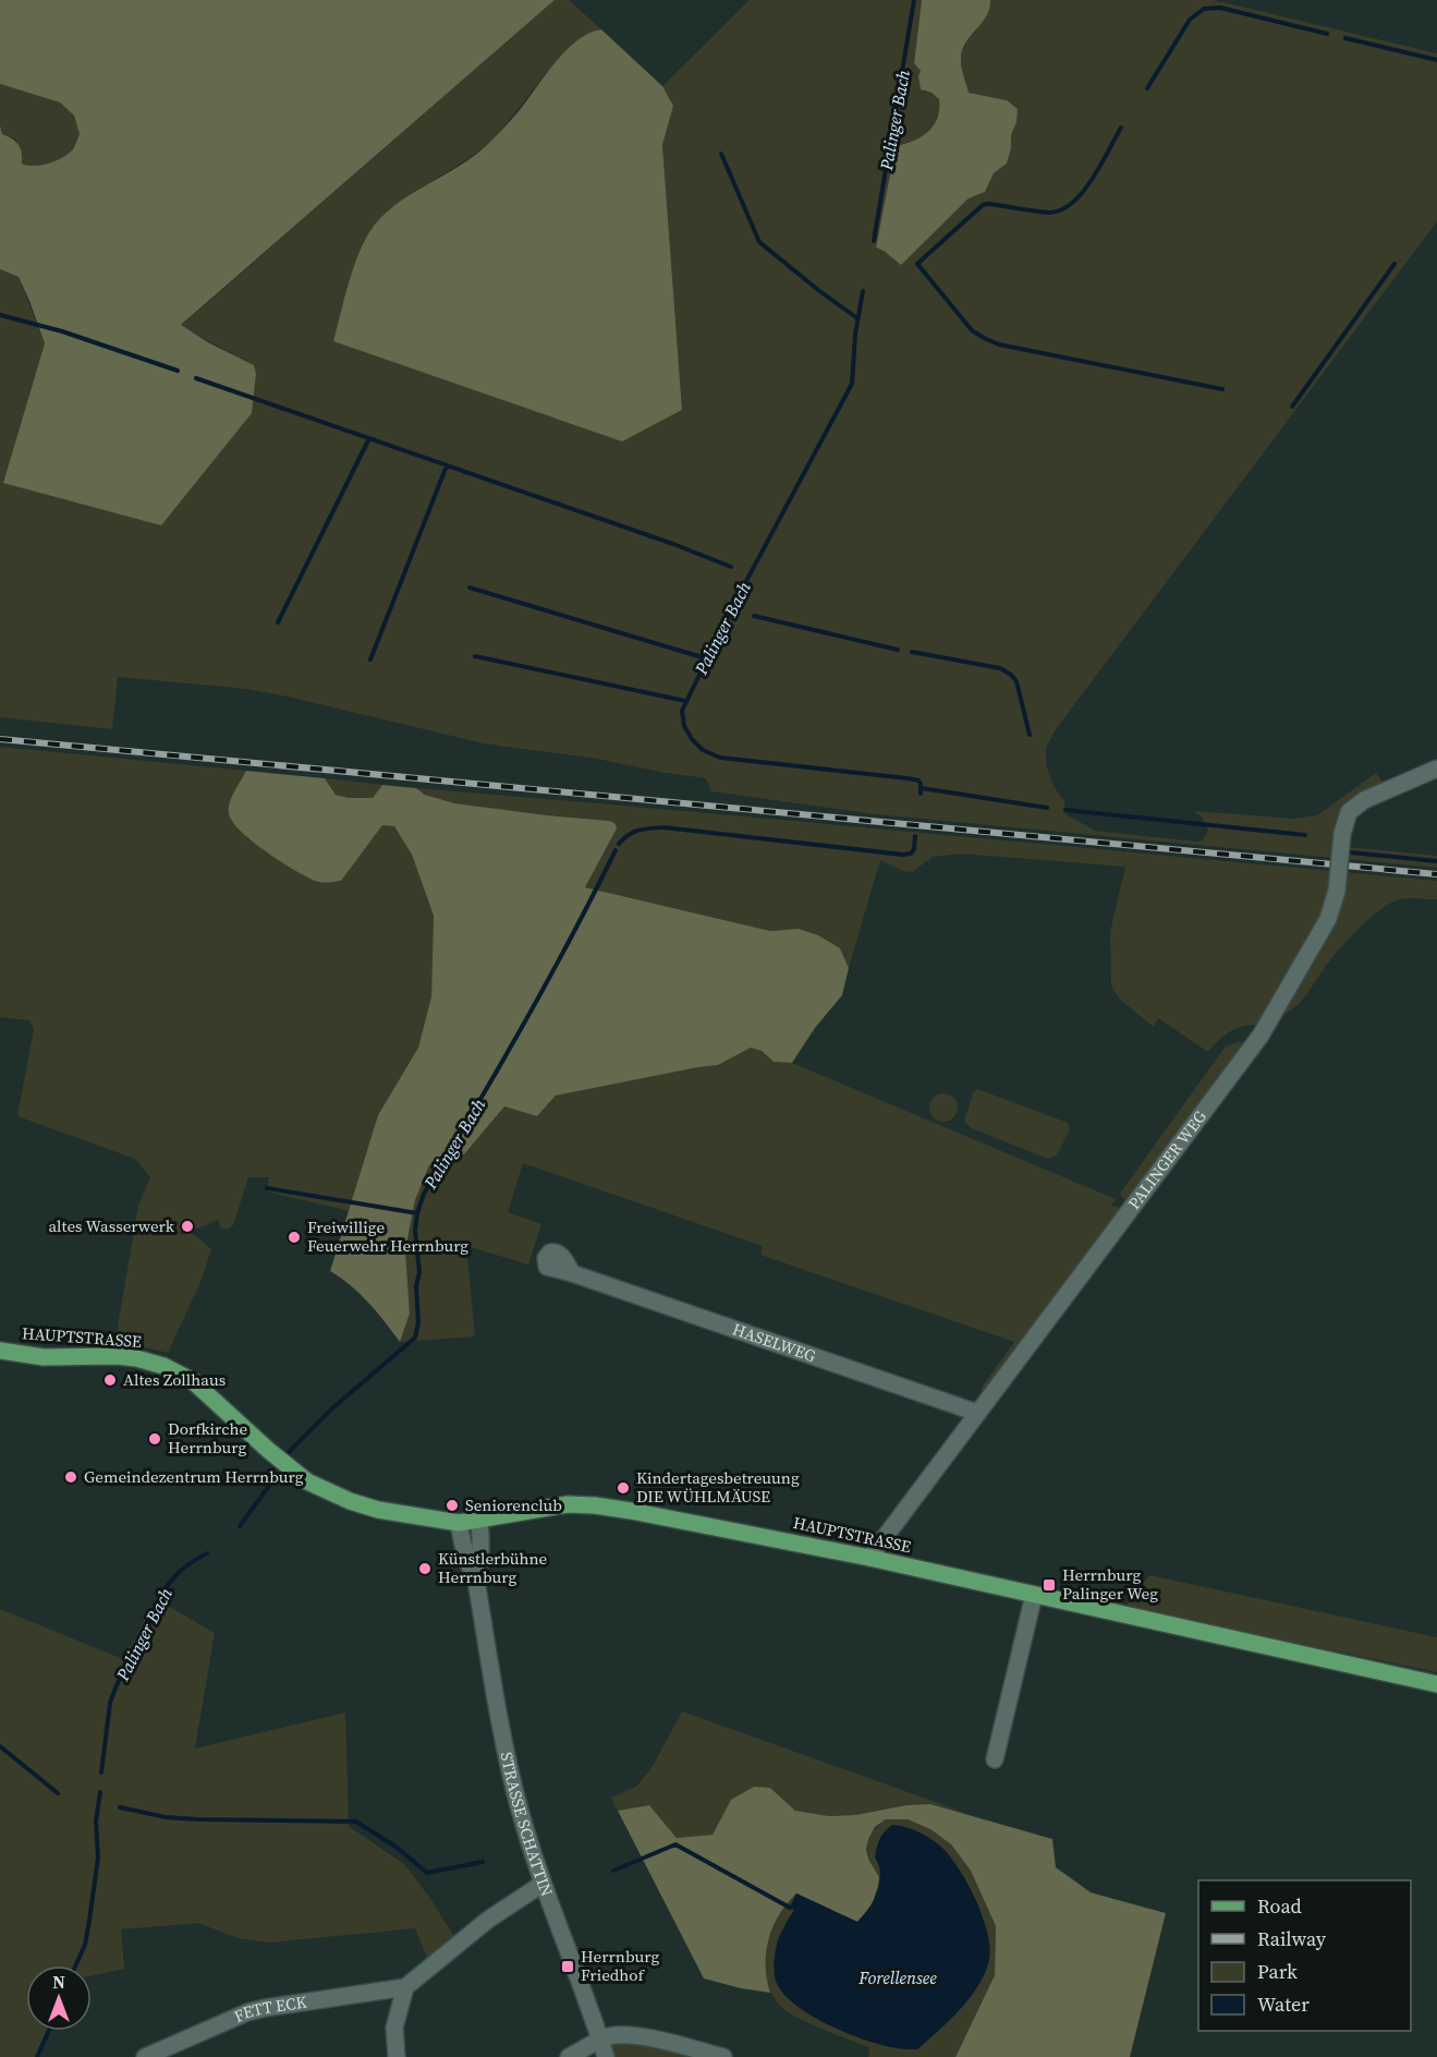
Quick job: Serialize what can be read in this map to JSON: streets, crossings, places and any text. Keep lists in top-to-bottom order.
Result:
{
  "streets": {
    "main road": ["HAUPTSTRASSE"],
    "street": [
      "PALINGER WEG",
      "HASELWEG",
      "STRASSE SCHATTIN",
      "FETT ECK"
    ]
  },
  "crossings": [
    ["PALINGER WEG", "HAUPTSTRASSE"],
    ["PALINGER WEG", "HASELWEG"],
    ["HAUPTSTRASSE", "STRASSE SCHATTIN"]
  ],
  "water": ["Palinger Bach", "Forellensee"],
  "places": {
    "other": [
      "altes Wasserwerk",
      "Freiwillige Feuerwehr Herrnburg",
      "Altes Zollhaus",
      "Dorfkirche Herrnburg",
      "Gemeindezentrum Herrnburg",
      "Kindertagesbetreuung DIE WÜHLMÄUSE",
      "Seniorenclub",
      "Künstlerbühne Herrnburg"
    ],
    "transit": ["Herrnburg Palinger Weg", "Herrnburg Friedhof"]
  },
  "legend": [
    "Road",
    "Railway",
    "Park",
    "Water"
  ],
  "north": "top"
}
